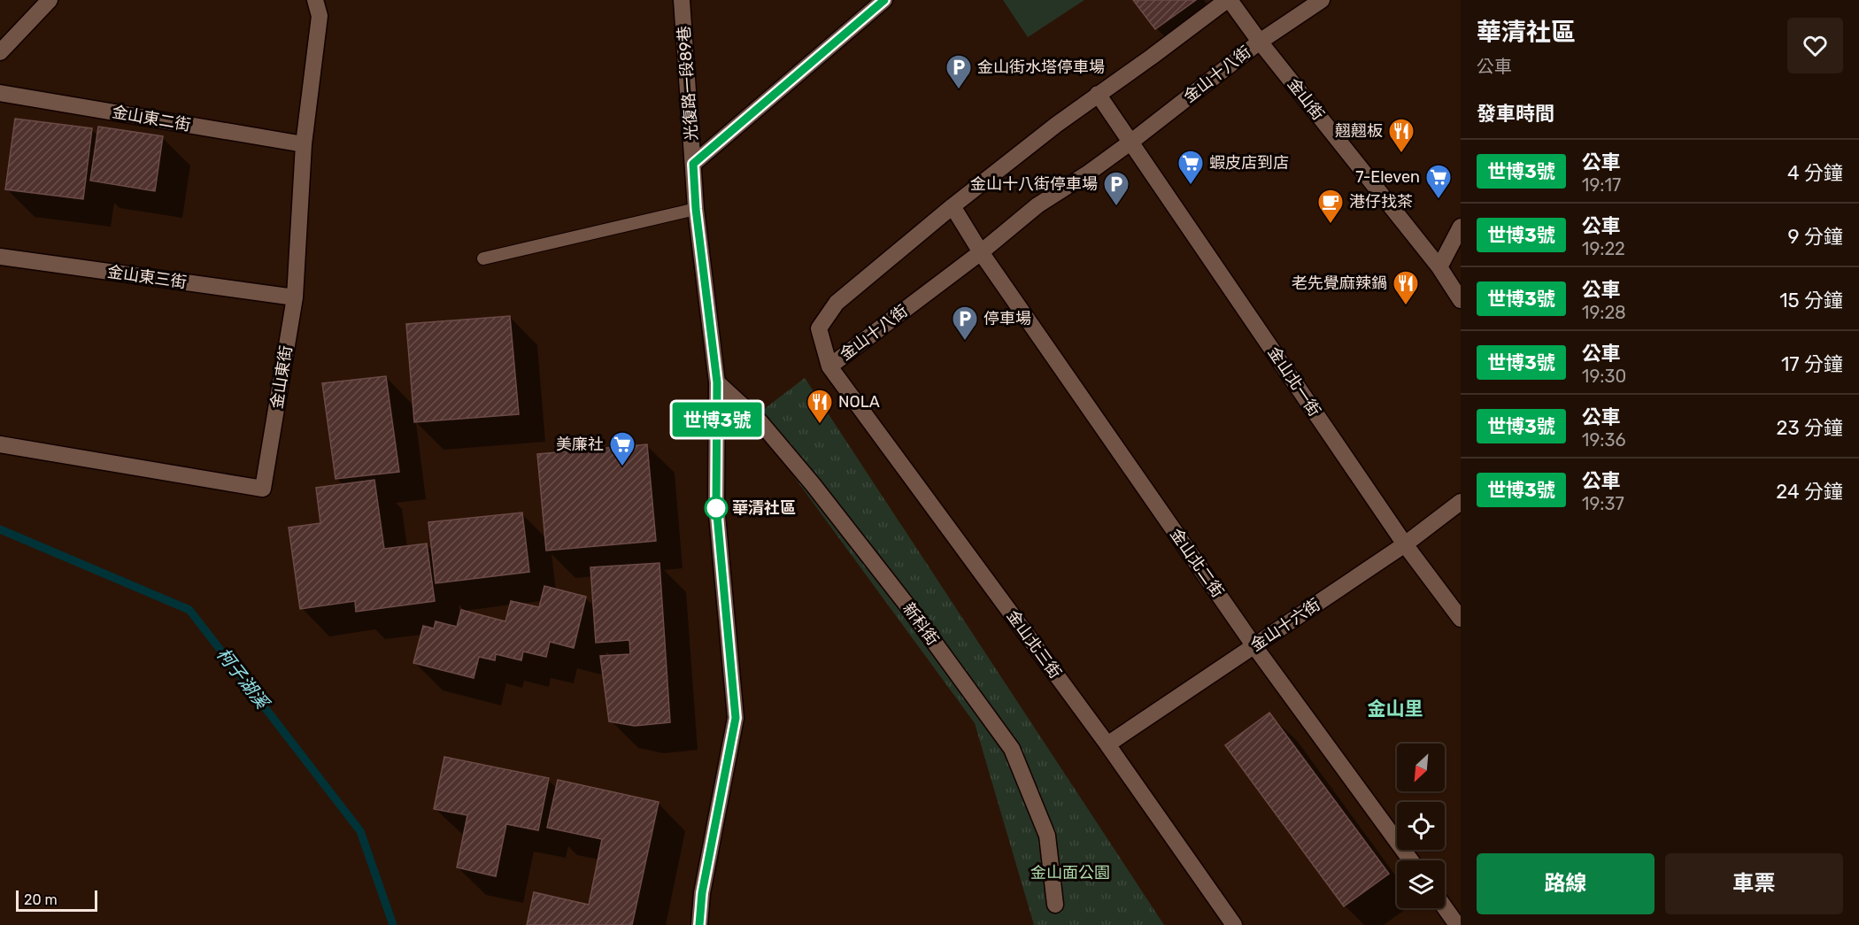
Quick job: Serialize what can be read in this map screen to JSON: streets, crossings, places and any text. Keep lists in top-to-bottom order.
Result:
{
  "streets": {
    "street": [
      "金山十八街",
      "光復路一段89巷",
      "金山街",
      "金山東二街",
      "金山東三街",
      "金山東街",
      "金山北一街",
      "金山北二街",
      "新科街",
      "金山十六街",
      "金山北三街"
    ]
  },
  "crossings": [
    ["金山十八街", "金山街"],
    ["金山十八街", "金山北一街"],
    ["金山十八街", "金山北二街"],
    ["金山十八街", "金山北三街"],
    ["光復路一段89巷", "新科街"],
    ["金山東二街", "金山東街"],
    ["金山東三街", "金山東街"],
    ["金山北一街", "金山十六街"],
    ["金山北二街", "金山十六街"],
    ["金山十六街", "金山北三街"]
  ],
  "districts": ["金山里"],
  "water": ["柯子湖溪"],
  "parks": ["金山面公園"],
  "places": {
    "parking": ["金山街水塔停車場", "金山十八街停車場", "停車場"],
    "restaurant": ["翹翹板", "老先覺麻辣鍋", "NOLA"],
    "supermarket": ["蝦皮店到店", "7-Eleven", "美廉社"],
    "cafe": ["港仔找茶"],
    "other": ["華清社區"]
  },
  "lines": ["bus line 世博3號"],
  "scale_bar": "20 m",
  "north": "bottom left",
  "page": {
    "on_map": "世博3號",
    "heading": [
      ["華清社區", "公車"],
      "發車時間"
    ],
    "list": [
      {
        "mark": "世博3號",
        "name": "公車",
        "note": "19:17",
        "value": "4 分鐘"
      },
      {
        "mark": "世博3號",
        "name": "公車",
        "note": "19:22",
        "value": "9 分鐘"
      },
      {
        "mark": "世博3號",
        "name": "公車",
        "note": "19:28",
        "value": "15 分鐘"
      },
      {
        "mark": "世博3號",
        "name": "公車",
        "note": "19:30",
        "value": "17 分鐘"
      },
      {
        "mark": "世博3號",
        "name": "公車",
        "note": "19:36",
        "value": "23 分鐘"
      },
      {
        "mark": "世博3號",
        "name": "公車",
        "note": "19:37",
        "value": "24 分鐘"
      }
    ],
    "buttons": ["路線", "車票"],
    "scale": "20 m"
  }
}
